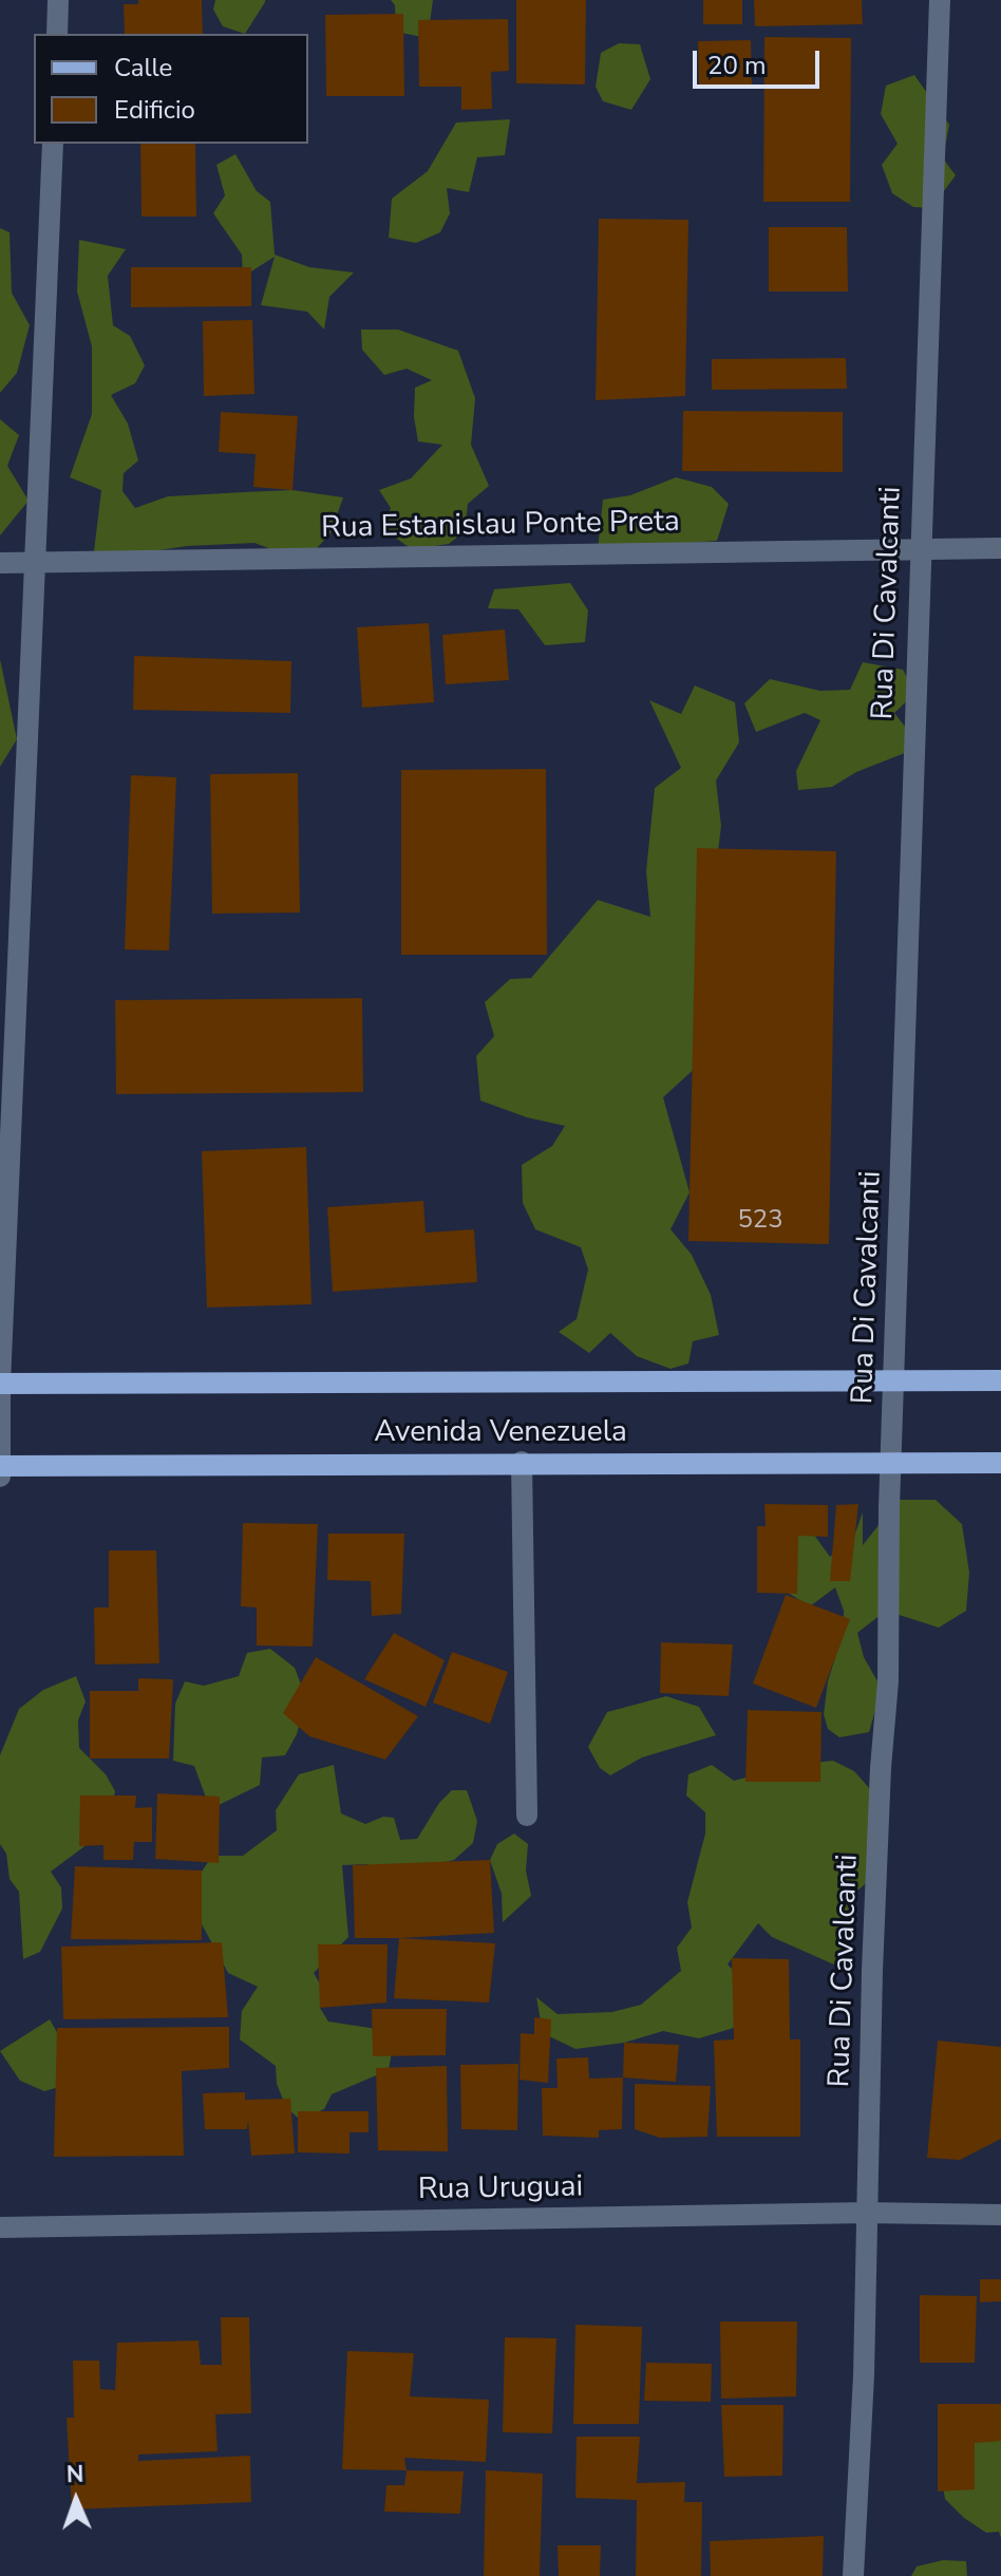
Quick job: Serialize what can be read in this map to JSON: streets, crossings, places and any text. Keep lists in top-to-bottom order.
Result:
{
  "streets": {
    "main road": ["Avenida Venezuela"],
    "street": ["Rua Estanislau Ponte Preta", "Rua Di Cavalcanti", "Rua Uruguai"]
  },
  "crossings": [
    ["Rua Estanislau Ponte Preta", "Rua Di Cavalcanti"],
    ["Rua Di Cavalcanti", "Avenida Venezuela"],
    ["Rua Di Cavalcanti", "Rua Uruguai"]
  ],
  "house_numbers": ["523"],
  "legend": ["Calle", "Edificio"],
  "scale_bar": "20 m",
  "north": "top"
}
